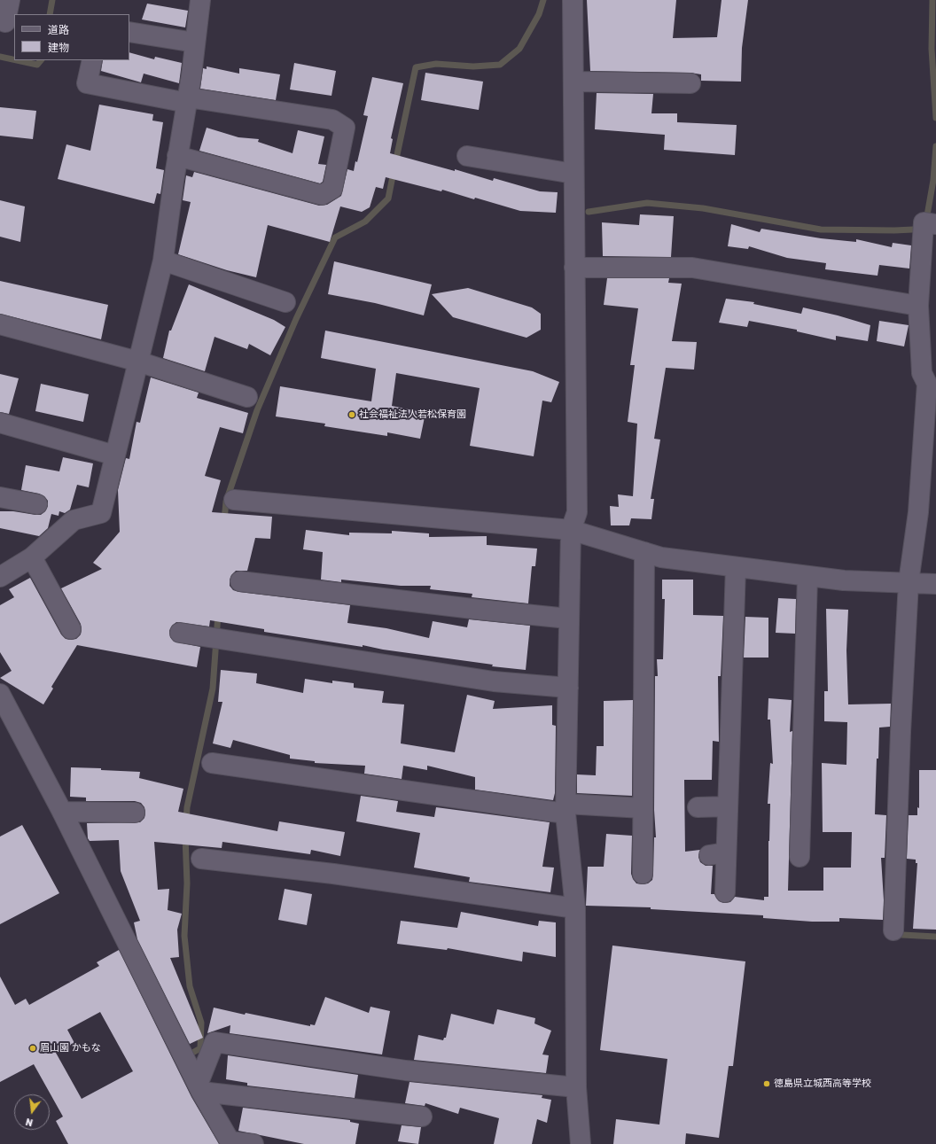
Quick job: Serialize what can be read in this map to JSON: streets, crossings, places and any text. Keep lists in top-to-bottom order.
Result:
{
  "places": ["社会福祉法人若松保育園", "眉山園 かもな", "徳島県立城西高等学校"],
  "legend": ["道路", "建物"],
  "north": "bottom"
}
